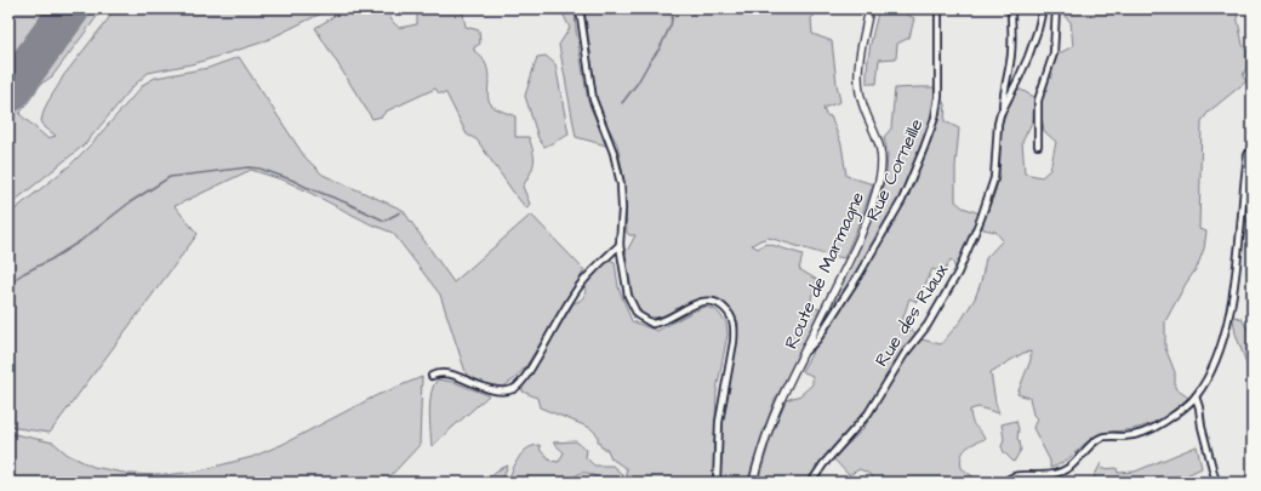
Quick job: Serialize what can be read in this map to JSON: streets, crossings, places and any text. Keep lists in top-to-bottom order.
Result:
{
  "streets": {
    "street": ["Rue Corneille", "Route de Marmagne", "Rue des Riaux"]
  },
  "crossings": [
    ["Rue Corneille", "Route de Marmagne"]
  ]
}
